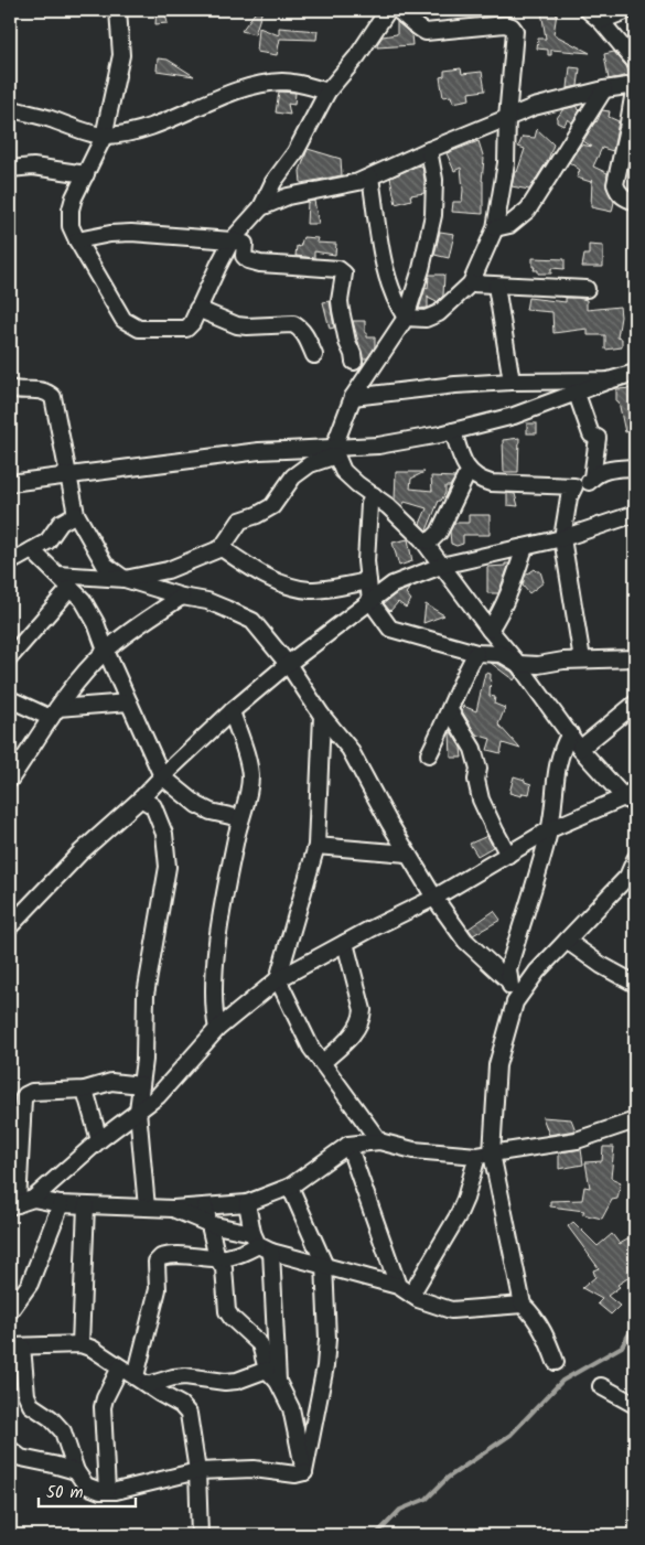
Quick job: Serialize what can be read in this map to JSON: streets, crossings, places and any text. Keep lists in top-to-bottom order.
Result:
{
  "scale_bar": "50 m"
}
